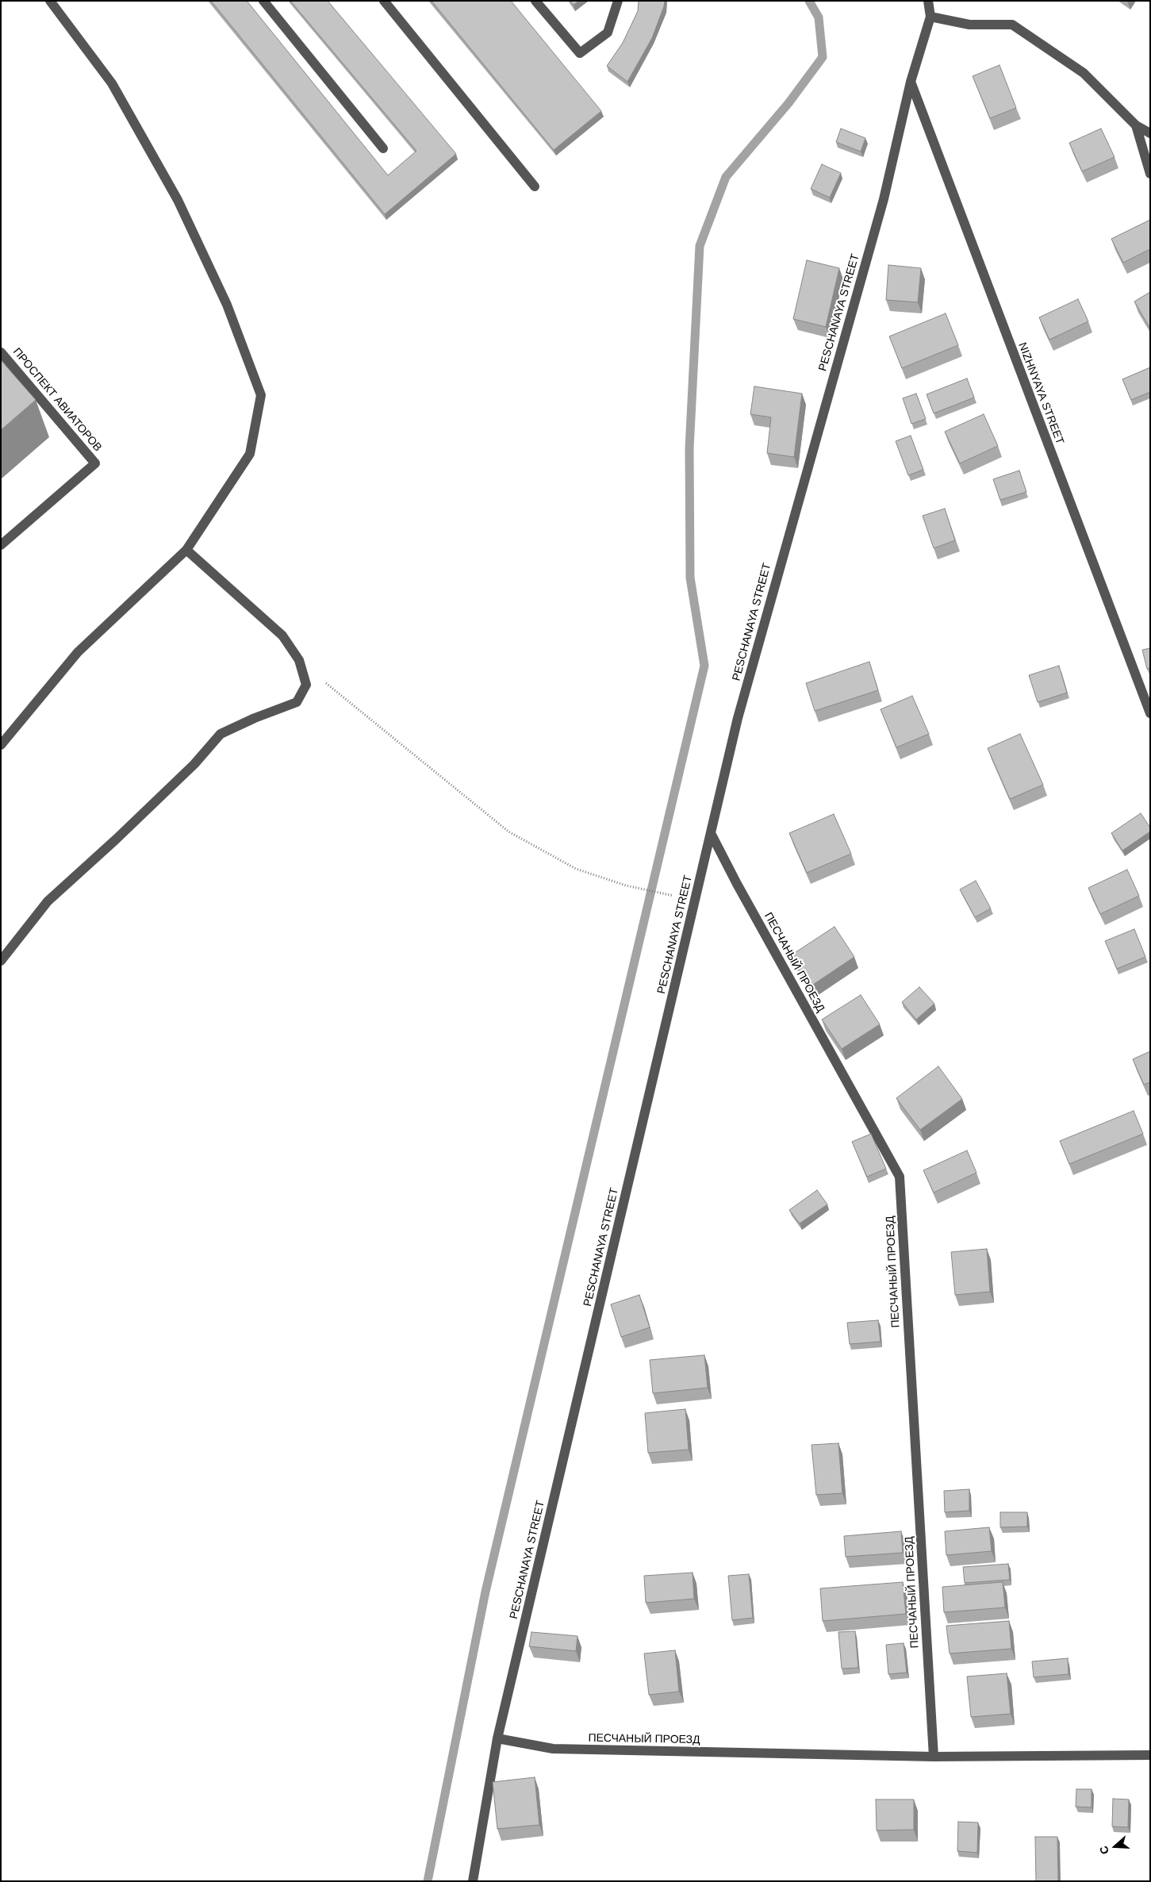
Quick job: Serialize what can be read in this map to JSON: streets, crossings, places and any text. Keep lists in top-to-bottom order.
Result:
{
  "streets": {
    "street": [
      "PESCHANAYA STREET",
      "NIZHNYAYA STREET",
      "ПРОСПЕКТ АВИАТОРОВ",
      "ПЕСЧАНЫЙ ПРОЕЗД"
    ]
  },
  "crossings": [
    ["PESCHANAYA STREET", "NIZHNYAYA STREET"],
    ["PESCHANAYA STREET", "ПЕСЧАНЫЙ ПРОЕЗД"]
  ],
  "north": "left"
}
